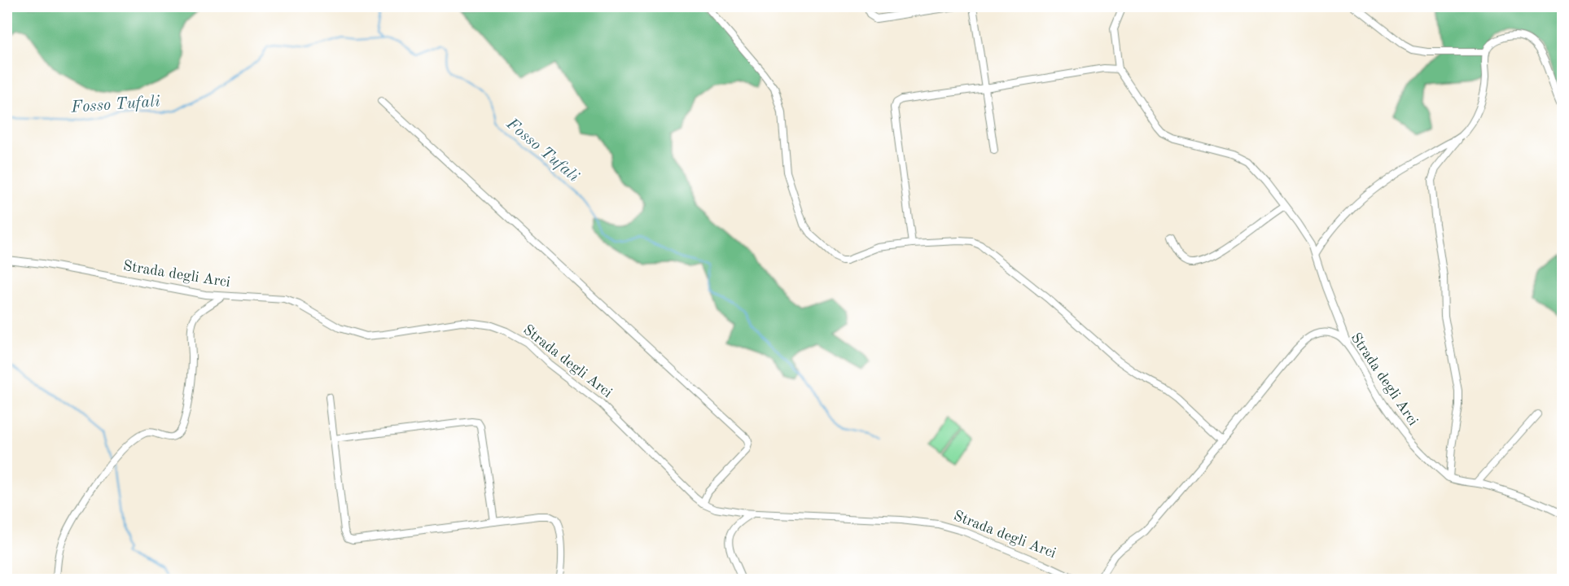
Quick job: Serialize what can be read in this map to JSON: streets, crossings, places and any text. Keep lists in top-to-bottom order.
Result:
{
  "streets": {
    "street": ["Strada degli Arci"]
  },
  "water": ["Fosso Tufali"]
}
